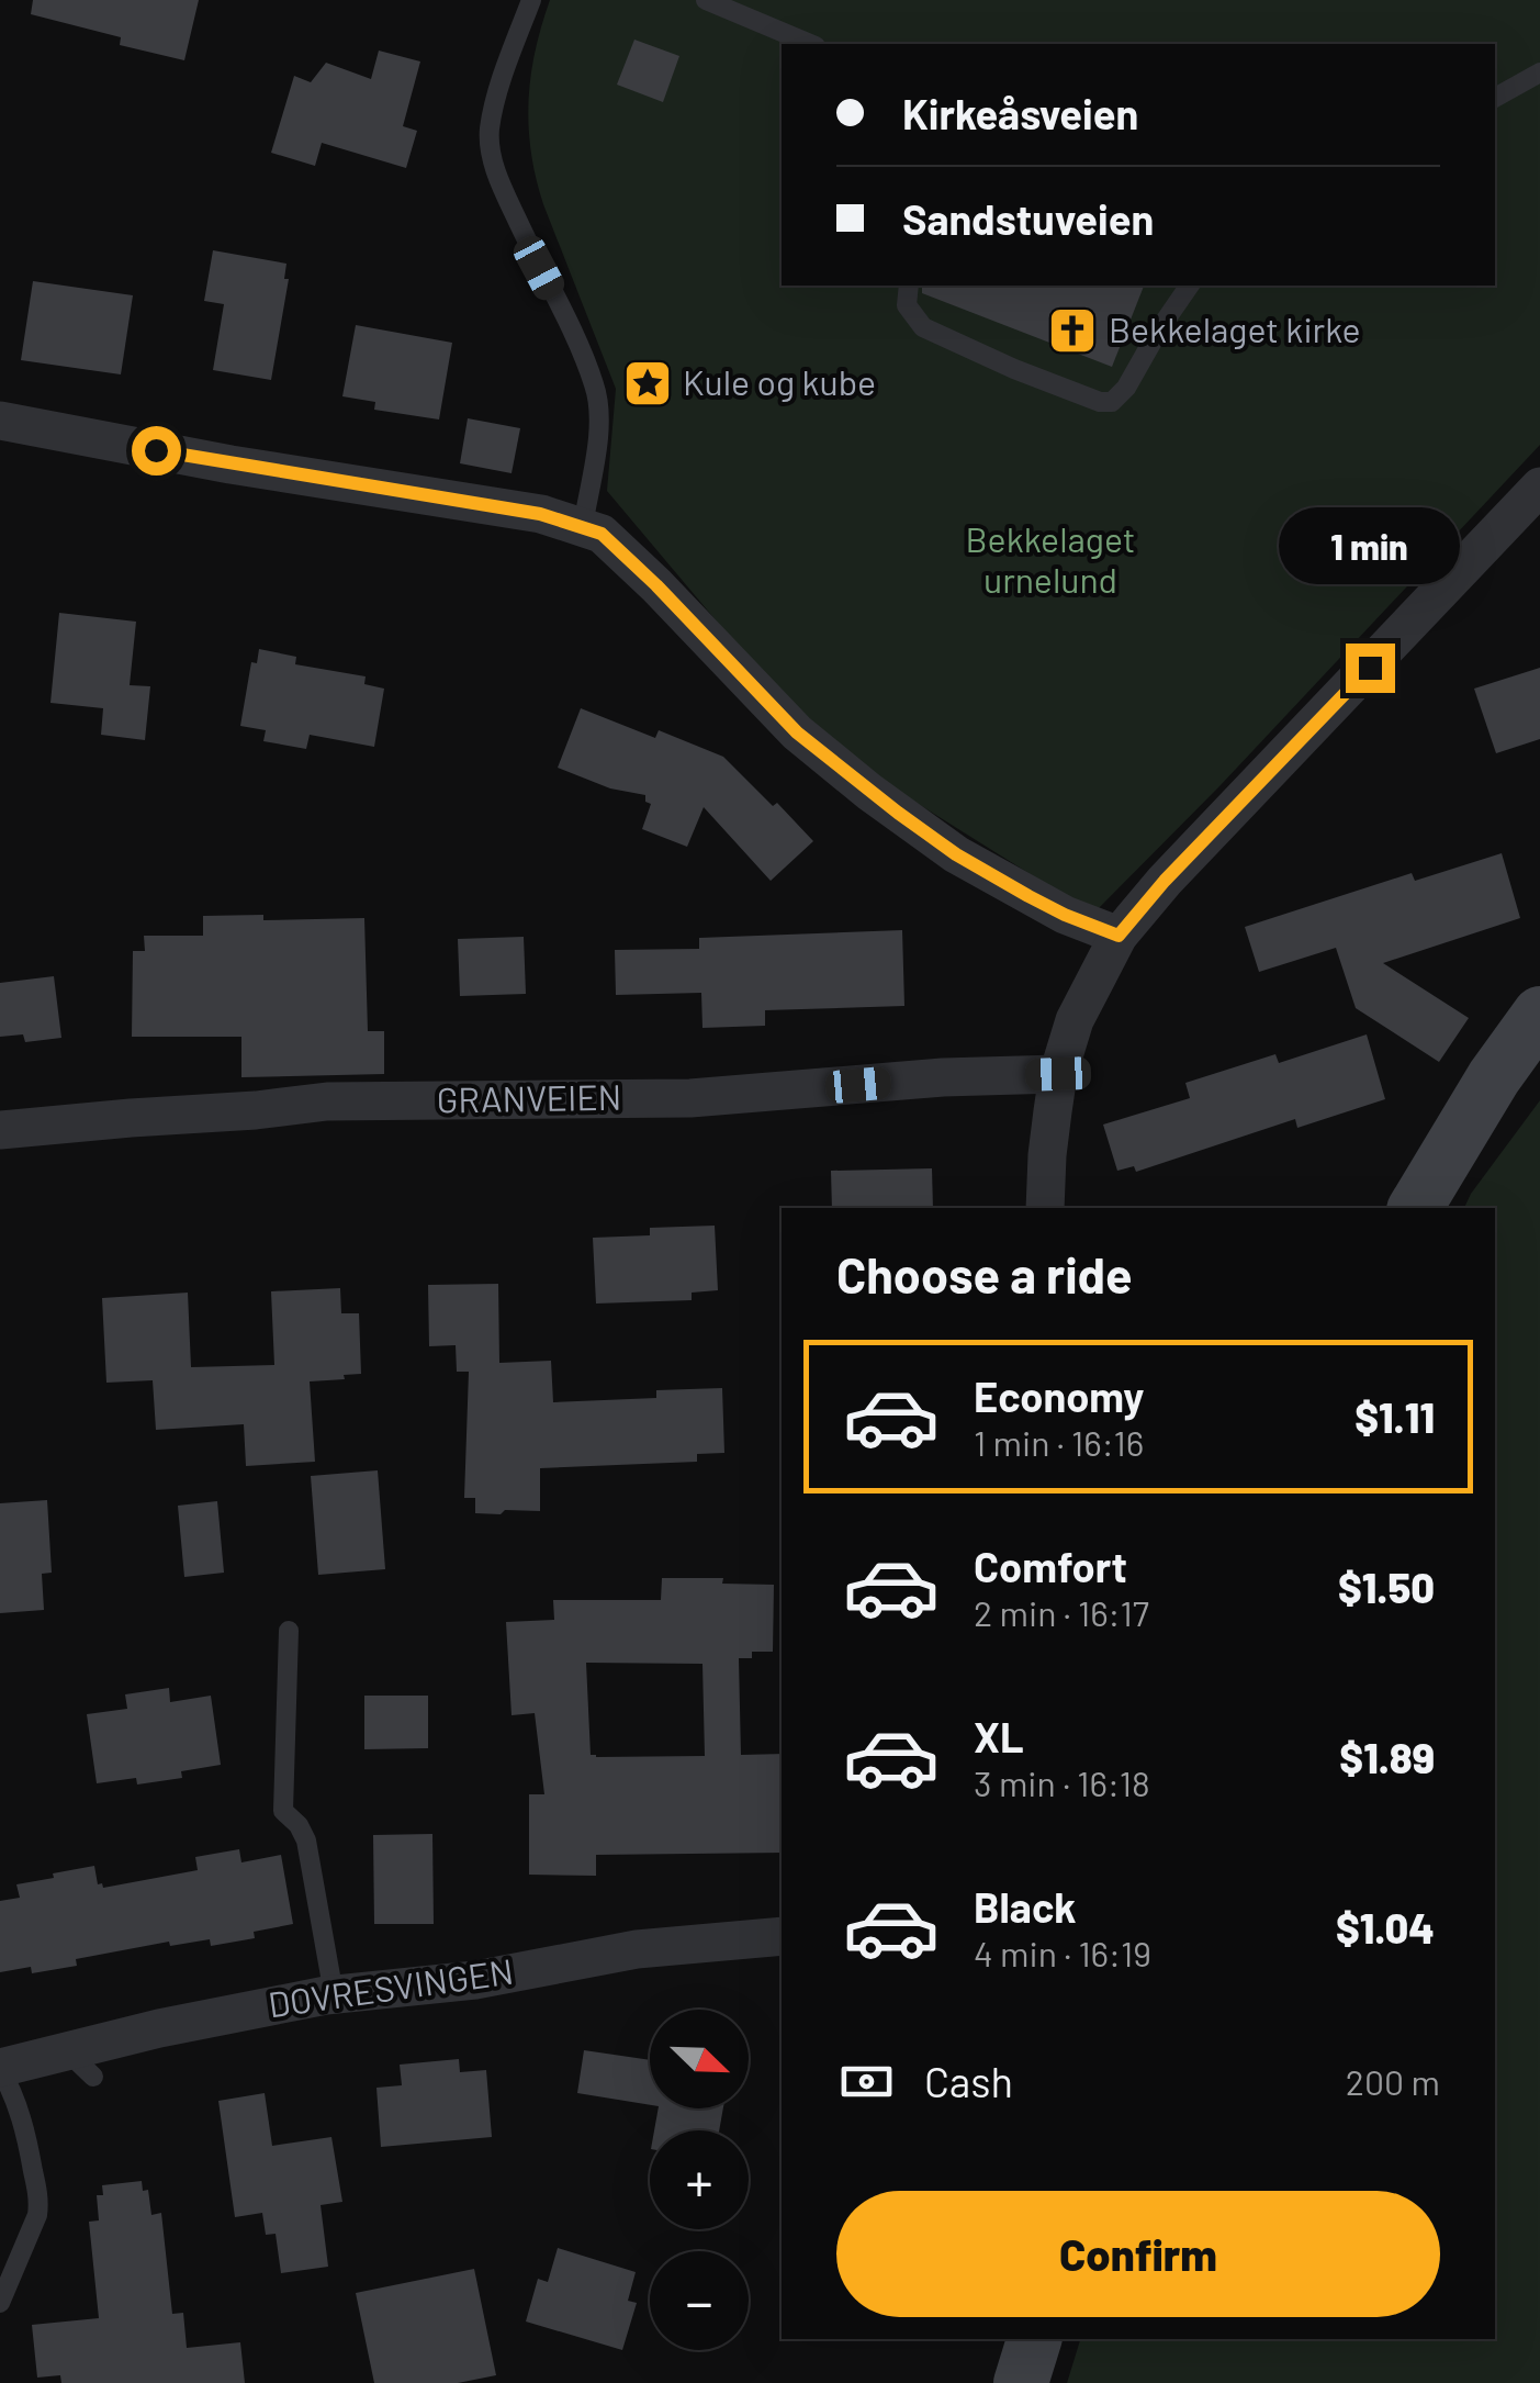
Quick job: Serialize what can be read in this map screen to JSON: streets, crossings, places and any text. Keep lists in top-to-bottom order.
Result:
{
  "streets": {
    "street": ["GRANVEIEN", "DOVRESVINGEN"]
  },
  "parks": ["Bekkelaget urnelund"],
  "places": {
    "church": ["Bekkelaget kirke"],
    "place": ["Kule og kube"]
  },
  "north": "bottom right",
  "page": {
    "banner": ["Kirkeåsveien", "Sandstuveien"],
    "bubble": "1 min",
    "heading": "Choose a ride",
    "list": [
      {
        "name": "Economy",
        "note": "1 min · 16:16",
        "value": "$1.11"
      },
      {
        "name": "Comfort",
        "note": "2 min · 16:17",
        "value": "$1.50"
      },
      {
        "name": "XL",
        "note": "3 min · 16:18",
        "value": "$1.89"
      },
      {
        "name": "Black",
        "note": "4 min · 16:19",
        "value": "$1.04"
      }
    ],
    "map_buttons": ["+", "−"],
    "pay": ["Cash", "200 m"],
    "buttons": "Confirm"
  }
}
